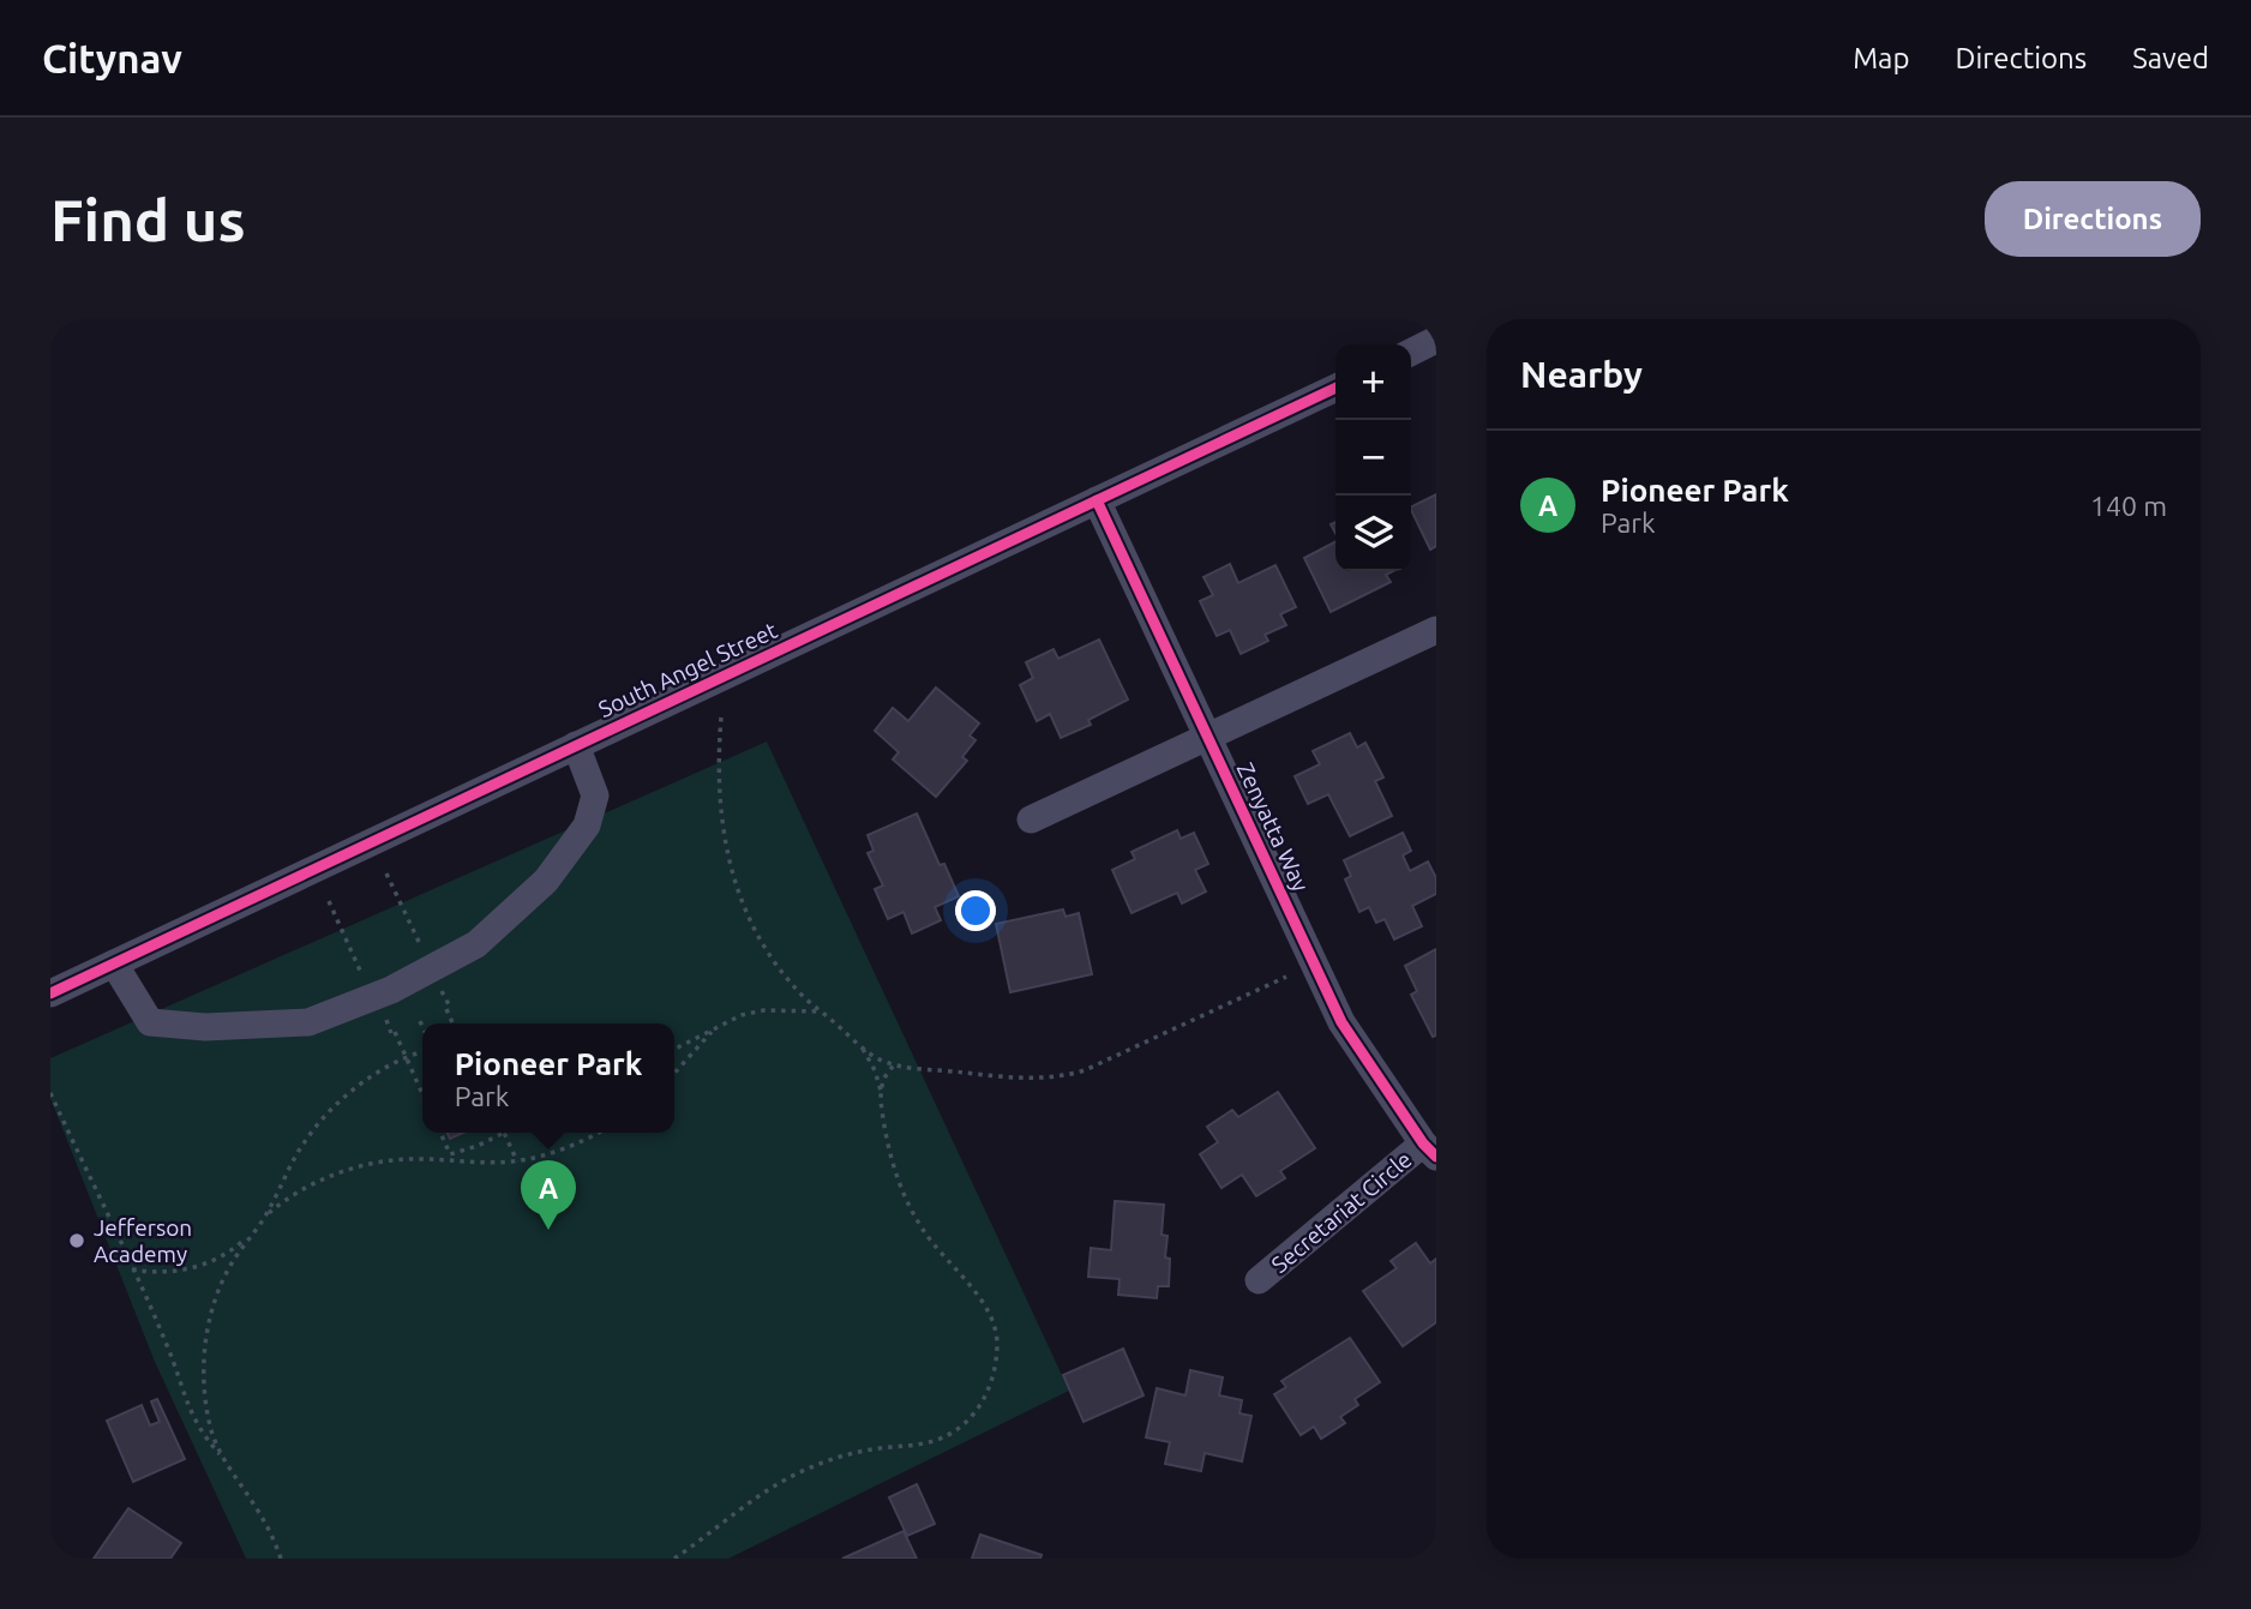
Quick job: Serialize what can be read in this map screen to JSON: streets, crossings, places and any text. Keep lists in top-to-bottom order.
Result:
{
  "streets": {
    "street": ["South Angel Street", "Zenyatta Way", "Secretariat Circle"]
  },
  "crossings": [
    ["South Angel Street", "Zenyatta Way"],
    ["Zenyatta Way", "Secretariat Circle"]
  ],
  "places": ["Jefferson Academy"],
  "page": {
    "header": "Citynav",
    "nav": ["Map", "Directions", "Saved"],
    "buttons": "Directions",
    "title": "Find us",
    "heading": "Nearby",
    "map_buttons": ["+", "−"],
    "list": [
      {
        "mark": "A",
        "name": "Pioneer Park",
        "note": "Park",
        "value": "140 m"
      }
    ],
    "popup": ["Pioneer Park", "Park"],
    "pins": "A"
  }
}
